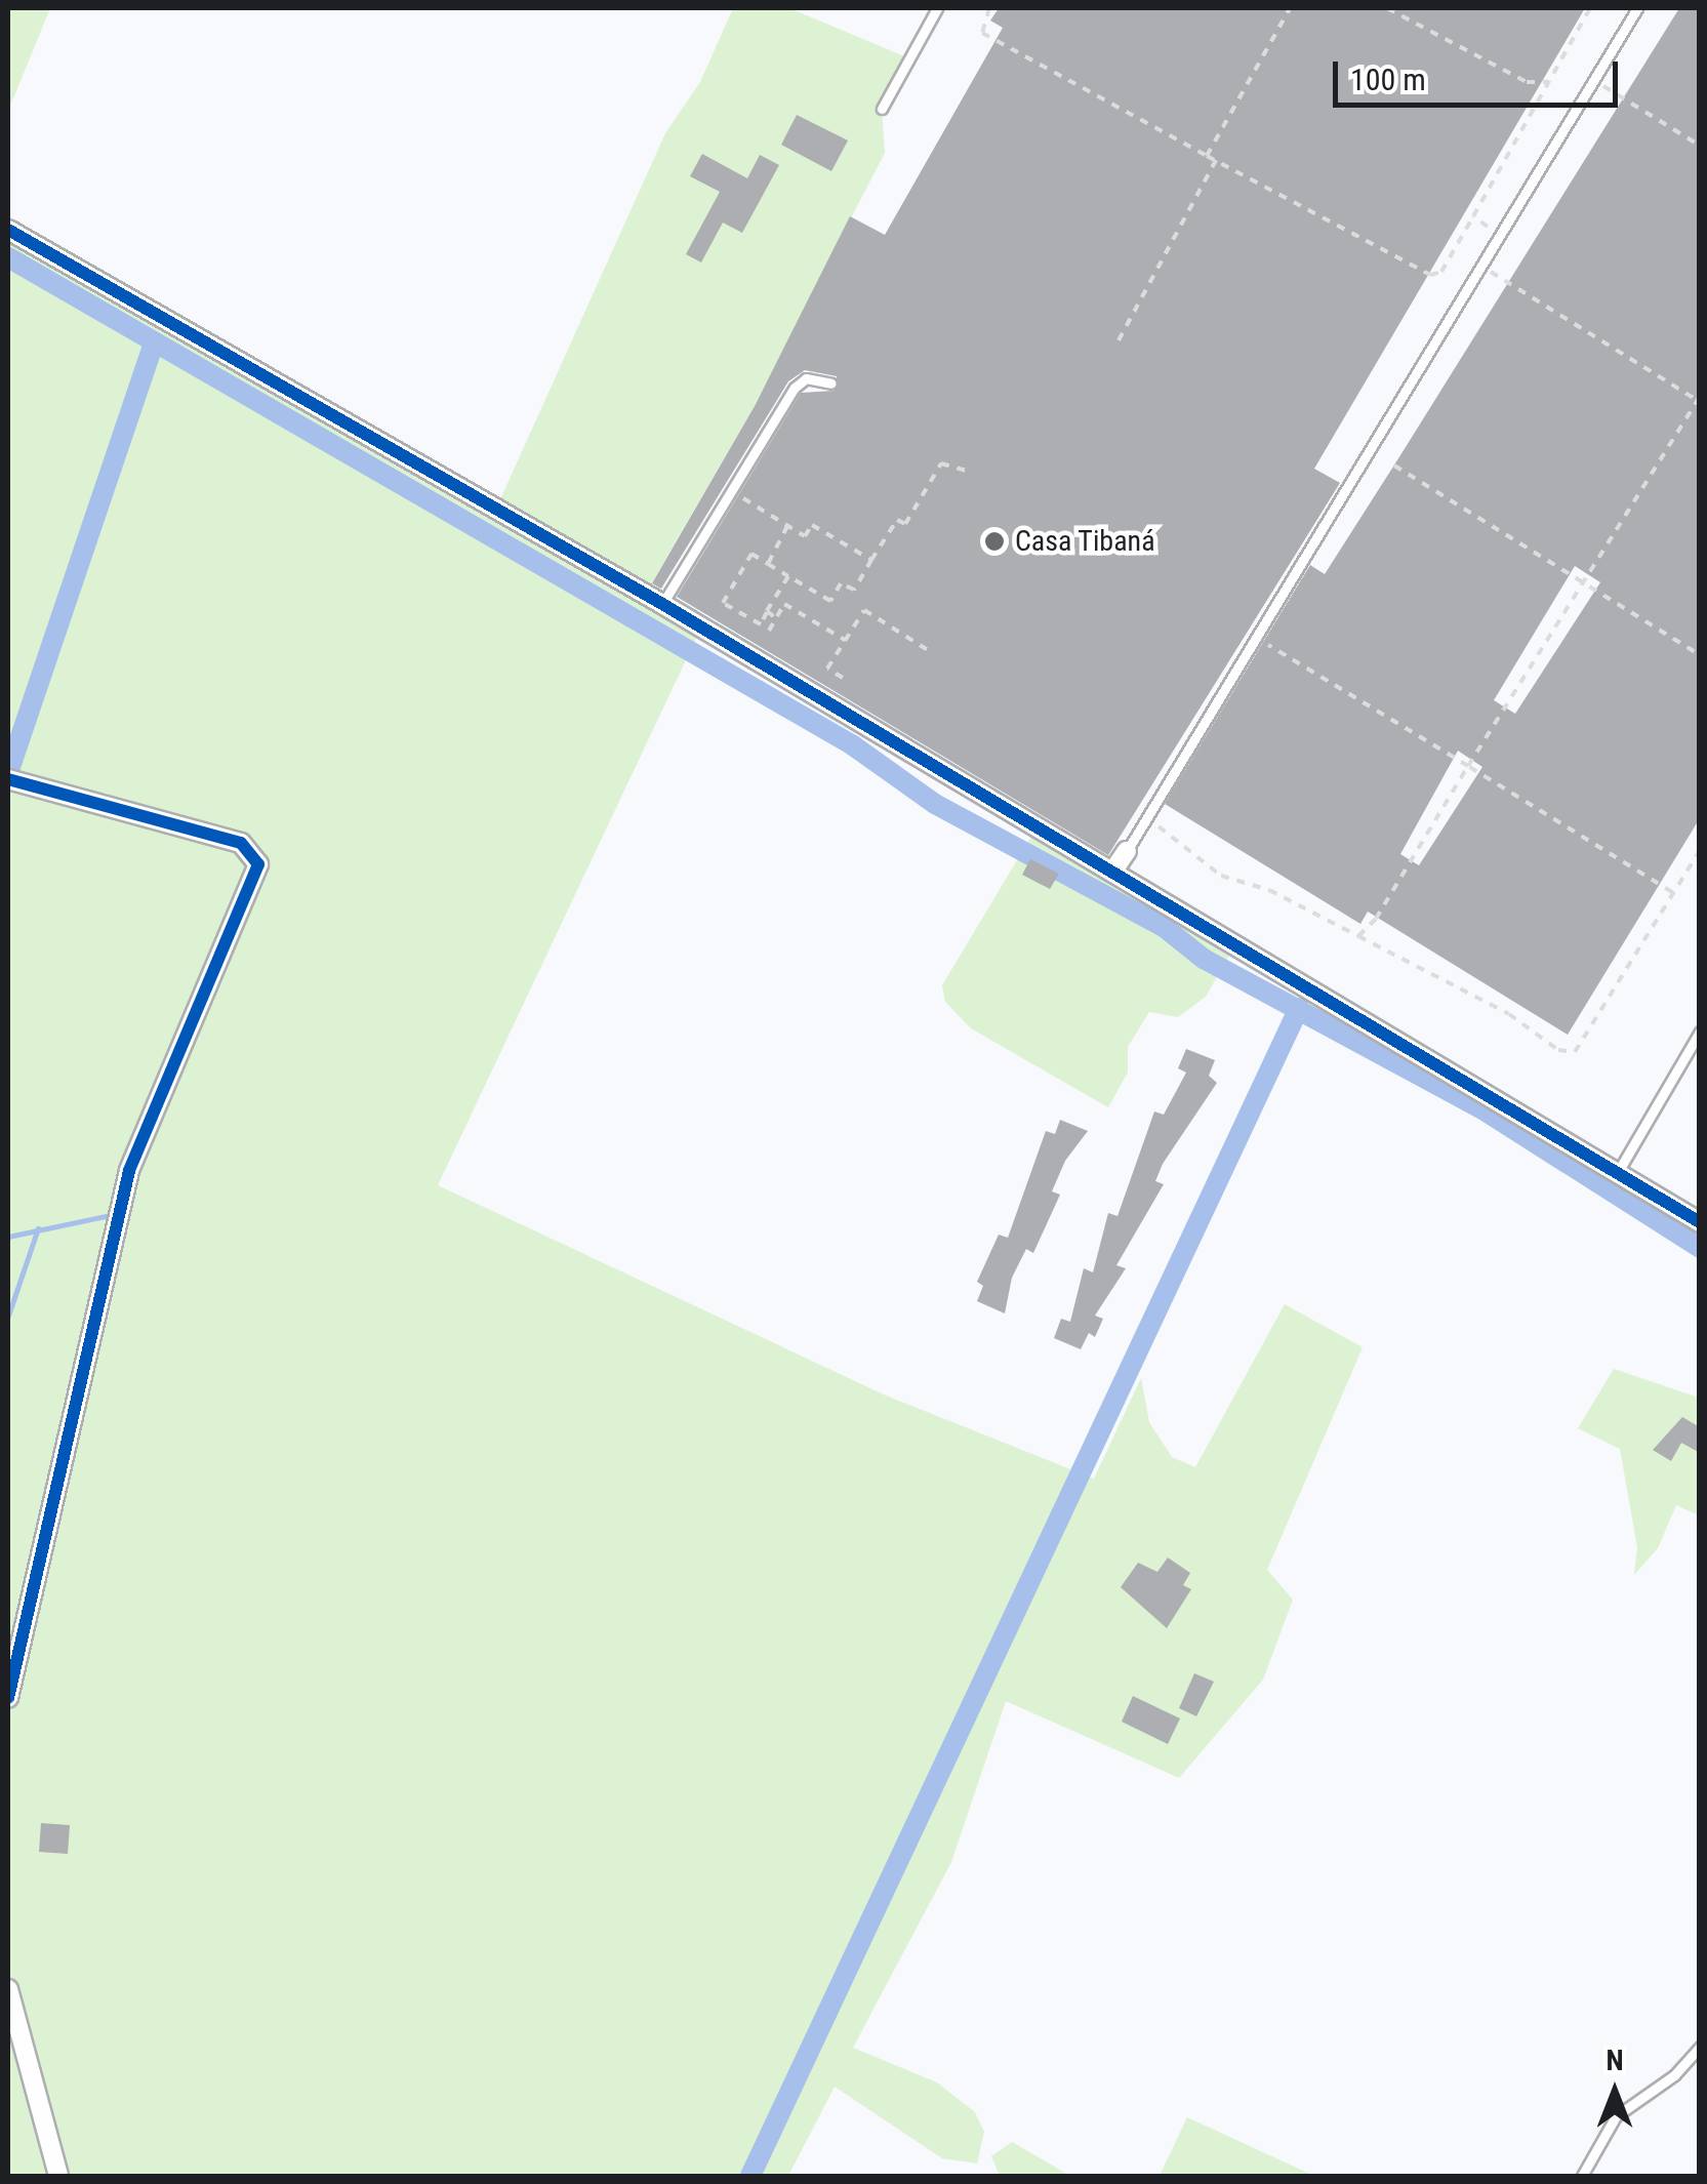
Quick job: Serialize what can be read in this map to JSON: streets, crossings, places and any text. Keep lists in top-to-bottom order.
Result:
{
  "places": ["Casa Tibaná"],
  "scale_bar": "100 m",
  "north": "top"
}
